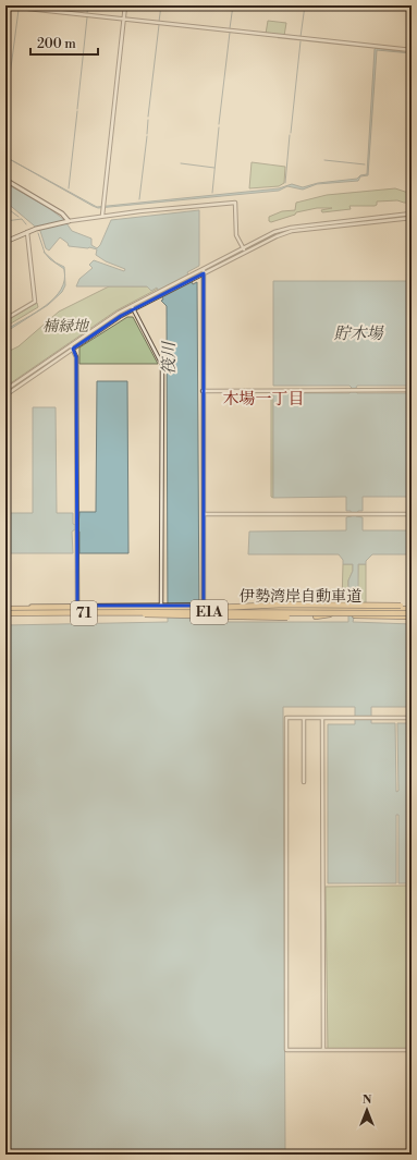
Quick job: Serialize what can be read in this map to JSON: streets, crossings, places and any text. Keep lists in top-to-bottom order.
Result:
{
  "streets": {
    "highway": ["伊勢湾岸自動車道", "E1A"],
    "main road": ["71"]
  },
  "crossings": [
    ["伊勢湾岸自動車道", "71"],
    ["E1A", "71"]
  ],
  "districts": ["木場一丁目"],
  "water": ["貯木場", "筏川"],
  "parks": ["楠緑地"],
  "scale_bar": "200 m",
  "north": "top"
}
